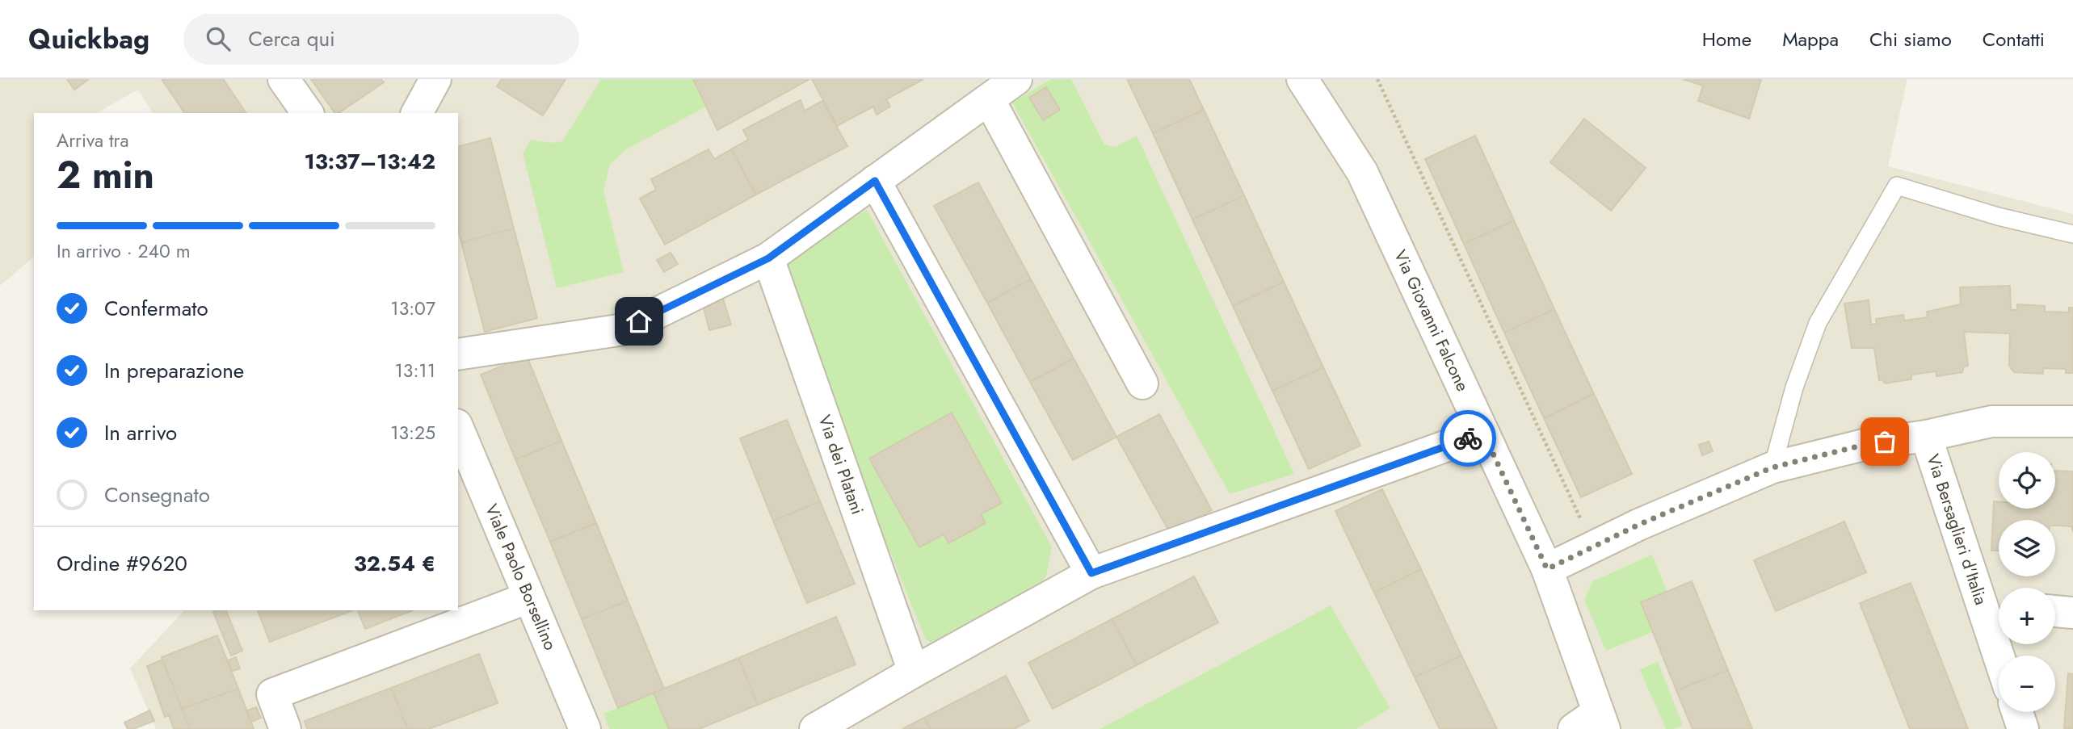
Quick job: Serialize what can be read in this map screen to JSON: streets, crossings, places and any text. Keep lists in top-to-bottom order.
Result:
{
  "streets": {
    "street": [
      "Via Giovanni Falcone",
      "Via dei Platani",
      "Via Bersaglieri d'Italia",
      "Viale Paolo Borsellino"
    ]
  },
  "page": {
    "header": "Quickbag",
    "search": "Cerca qui",
    "nav": [
      "Home",
      "Mappa",
      "Chi siamo",
      "Contatti"
    ],
    "heading": ["2 min", "Arriva tra", "13:37–13:42"],
    "panel": ["Ordine #9620", "32.54 €"],
    "bar": "In arrivo · 240 m",
    "list": [
      ["Confermato", "13:07"],
      ["In preparazione", "13:11"],
      ["In arrivo", "13:25"],
      "Consegnato"
    ],
    "map_buttons": ["+", "−"]
  }
}
